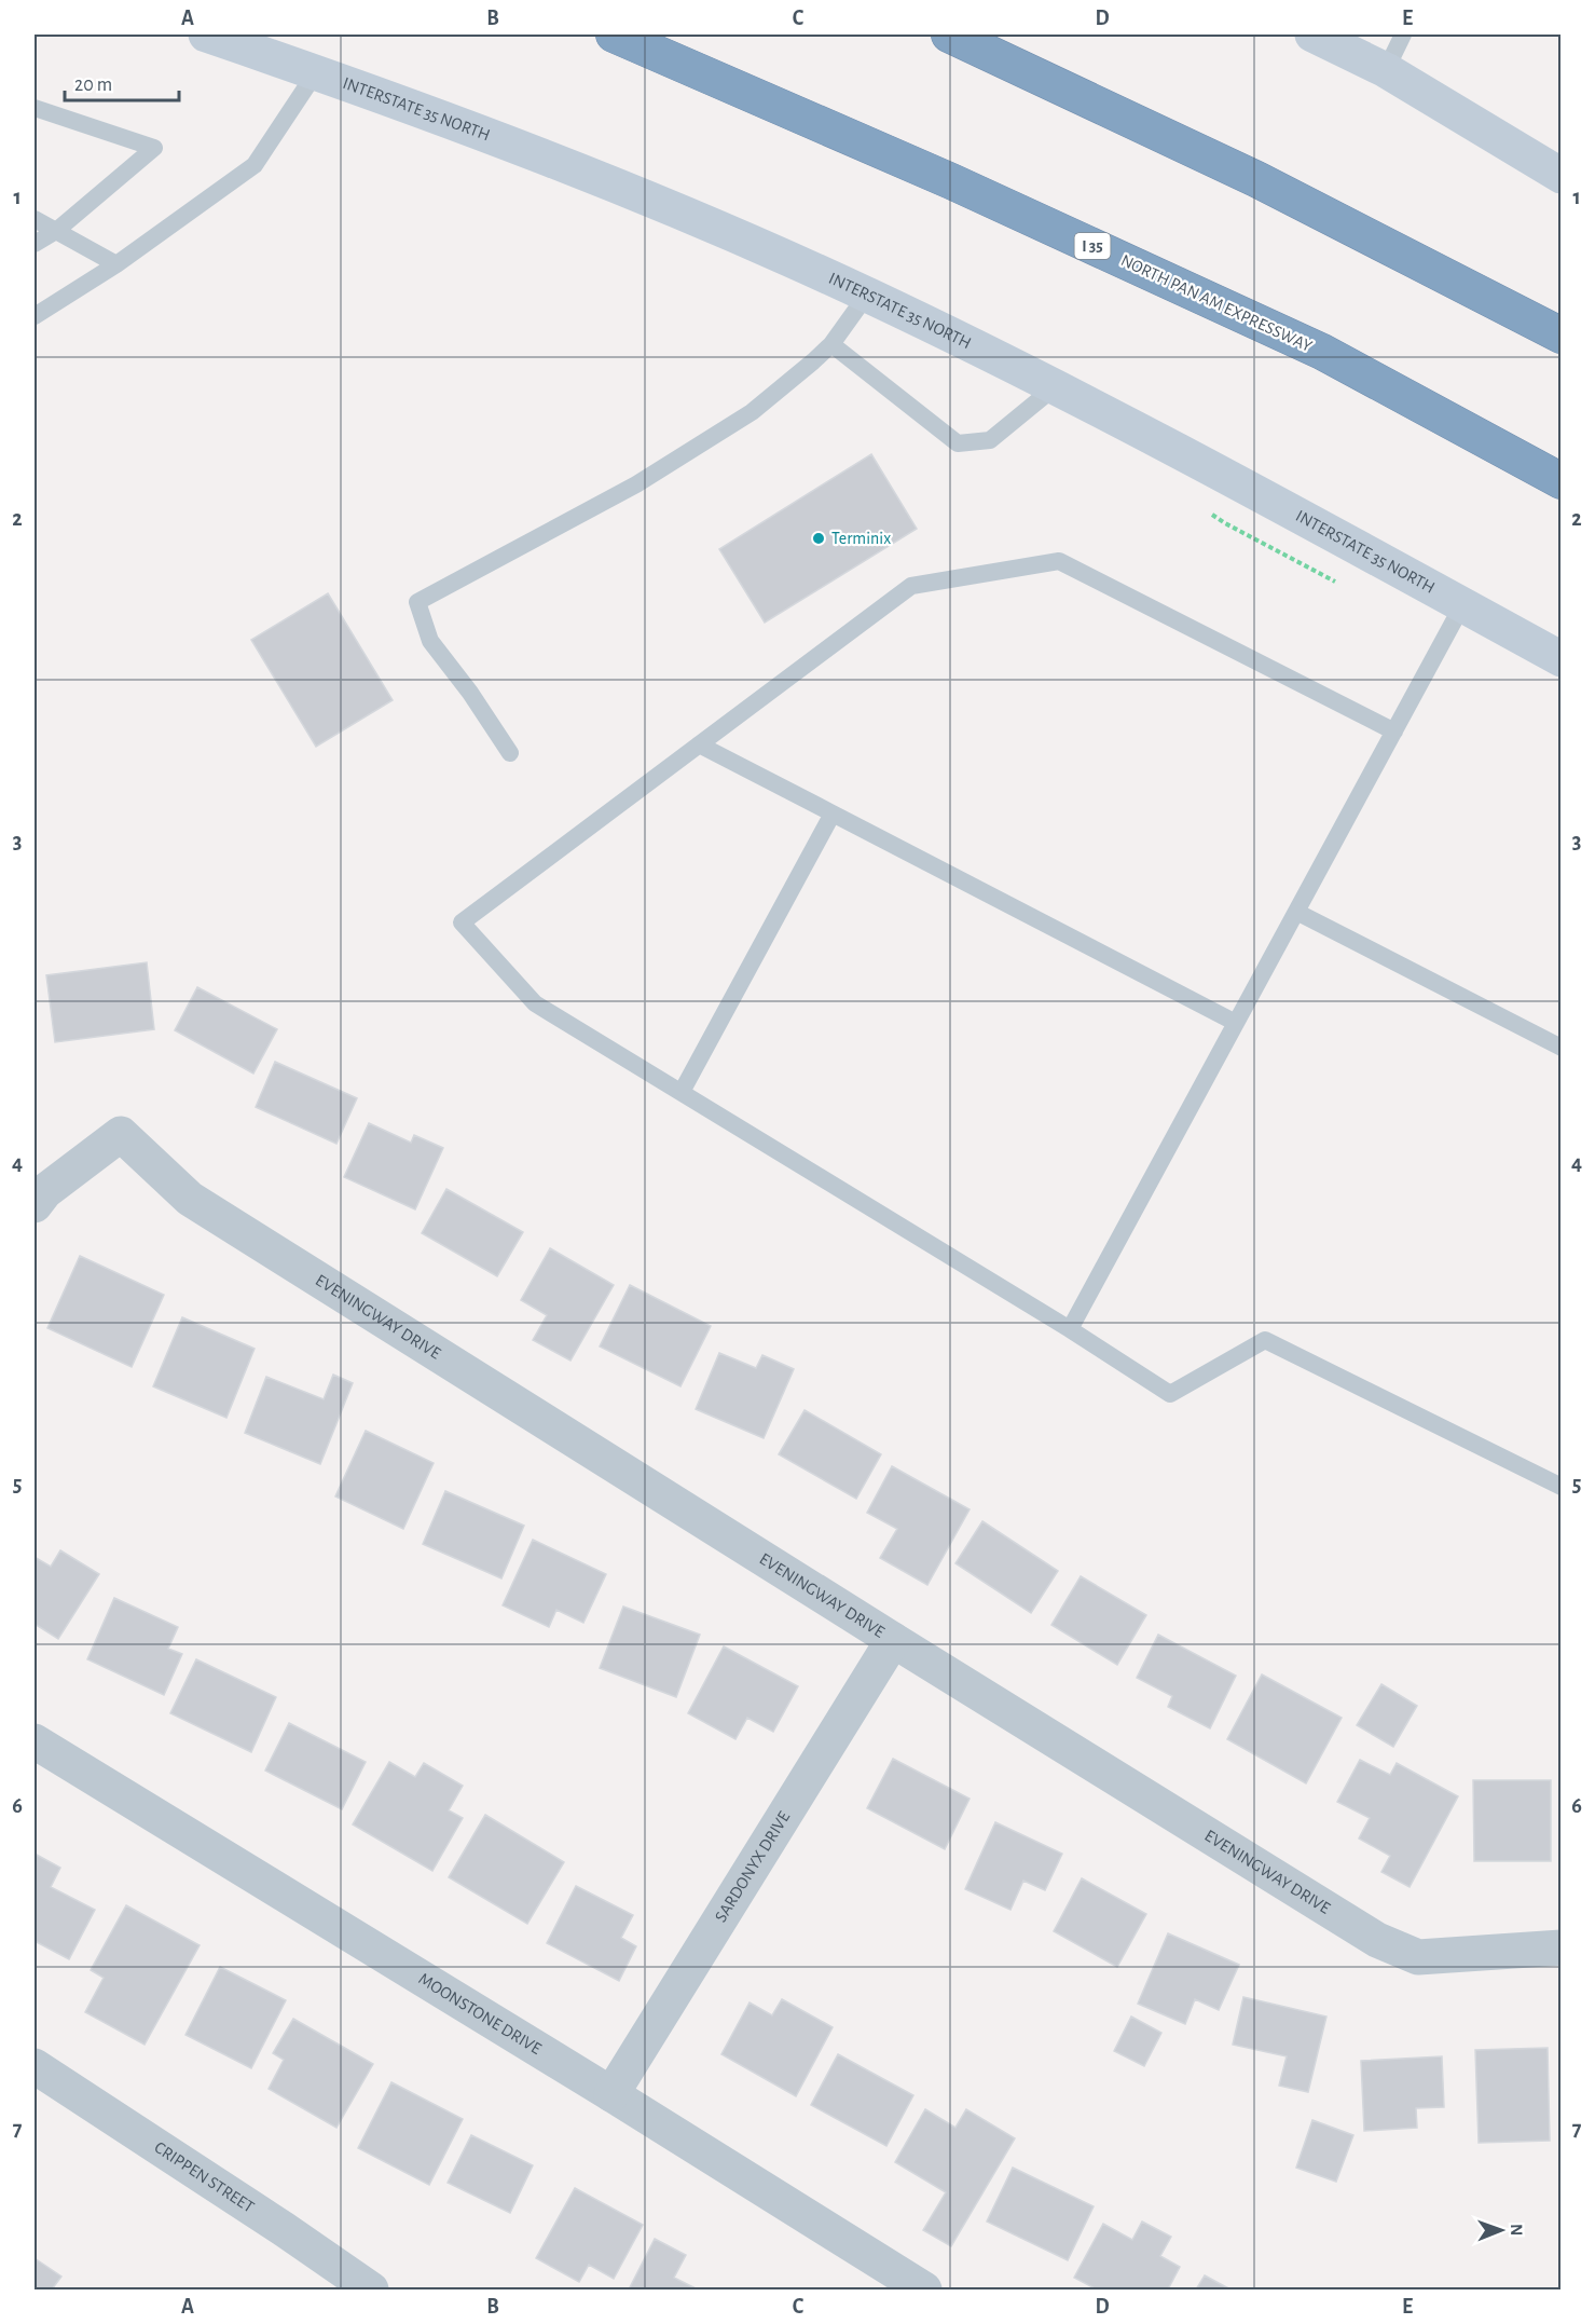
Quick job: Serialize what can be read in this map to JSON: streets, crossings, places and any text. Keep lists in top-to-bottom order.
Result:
{
  "streets": {
    "highway": ["I 35", "NORTH PAN AM EXPRESSWAY"],
    "main road": ["INTERSTATE 35 NORTH"],
    "street": [
      "EVENINGWAY DRIVE",
      "SARDONYX DRIVE",
      "MOONSTONE DRIVE",
      "CRIPPEN STREET"
    ]
  },
  "crossings": [
    ["EVENINGWAY DRIVE", "SARDONYX DRIVE"],
    ["SARDONYX DRIVE", "MOONSTONE DRIVE"]
  ],
  "places": ["Terminix"],
  "scale_bar": "20 m",
  "north": "right",
  "grid": {
    "columns": [
      "A",
      "B",
      "C",
      "D",
      "E"
    ],
    "rows": [
      "1",
      "2",
      "3",
      "4",
      "5",
      "6",
      "7"
    ]
  }
}
